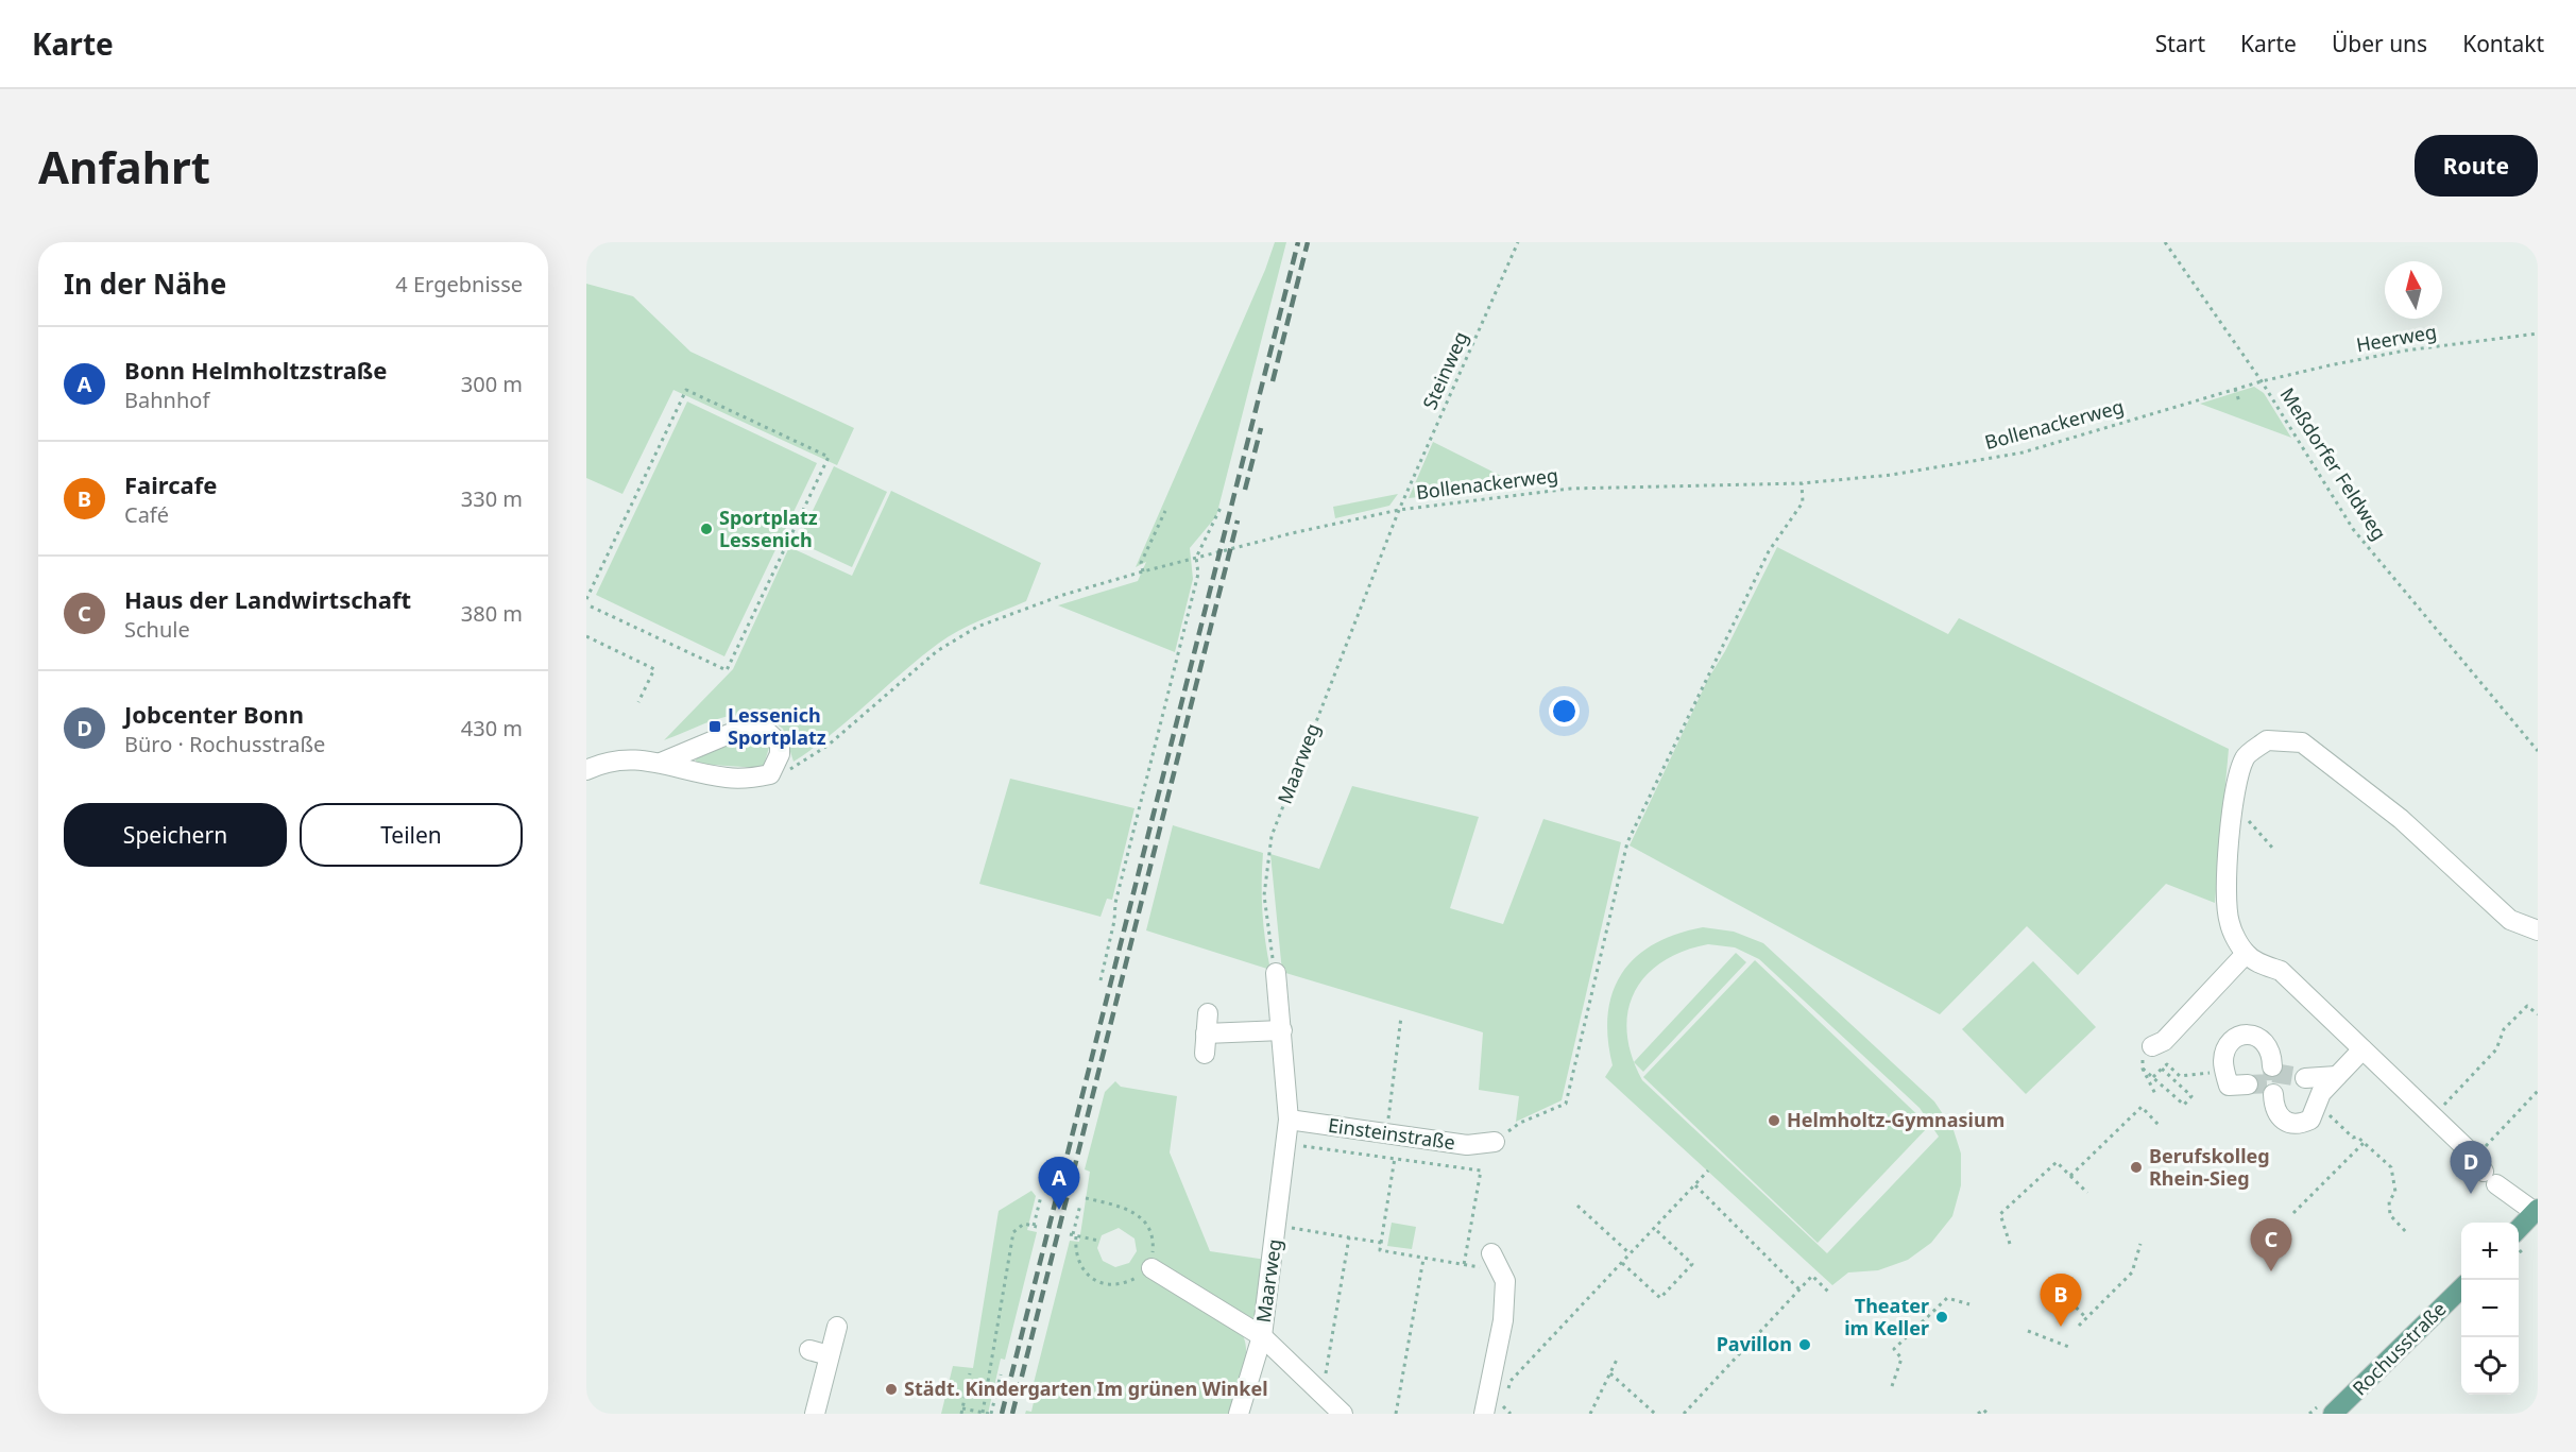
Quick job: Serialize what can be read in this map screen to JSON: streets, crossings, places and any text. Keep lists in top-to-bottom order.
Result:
{
  "streets": {
    "main road": ["Rochusstraße"],
    "street": ["Maarweg", "Einsteinstraße"],
    "path": [
      "Heerweg",
      "Steinweg",
      "Bollenackerweg",
      "Meßdorfer Feldweg"
    ]
  },
  "crossings": [
    ["Heerweg", "Bollenackerweg"],
    ["Heerweg", "Meßdorfer Feldweg"],
    ["Steinweg", "Bollenackerweg"],
    ["Steinweg", "Maarweg"],
    ["Bollenackerweg", "Meßdorfer Feldweg"],
    ["Bollenackerweg", "Maarweg"],
    ["Maarweg", "Einsteinstraße"]
  ],
  "places": {
    "other": [
      "Sportplatz Lessenich",
      "Helmholtz-Gymnasium",
      "Berufskolleg Rhein-Sieg",
      "Theater im Keller",
      "Pavillon",
      "Städt. Kindergarten Im grünen Winkel"
    ],
    "transit": ["Lessenich Sportplatz"]
  },
  "north": "top",
  "page": {
    "header": "Karte",
    "nav": [
      "Start",
      "Karte",
      "Über uns",
      "Kontakt"
    ],
    "buttons": [
      "Route",
      ["Speichern", "Teilen"]
    ],
    "title": "Anfahrt",
    "heading": ["In der Nähe", "4 Ergebnisse"],
    "list": [
      {
        "mark": "A",
        "name": "Bonn Helmholtzstraße",
        "note": "Bahnhof",
        "value": "300 m"
      },
      {
        "mark": "B",
        "name": "Faircafe",
        "note": "Café",
        "value": "330 m"
      },
      {
        "mark": "C",
        "name": "Haus der Landwirtschaft",
        "note": "Schule",
        "value": "380 m"
      },
      {
        "mark": "D",
        "name": "Jobcenter Bonn",
        "note": "Büro · Rochusstraße",
        "value": "430 m"
      }
    ],
    "pins": [
      "D",
      "A",
      "C",
      "B"
    ],
    "map_buttons": ["+", "−"]
  }
}
